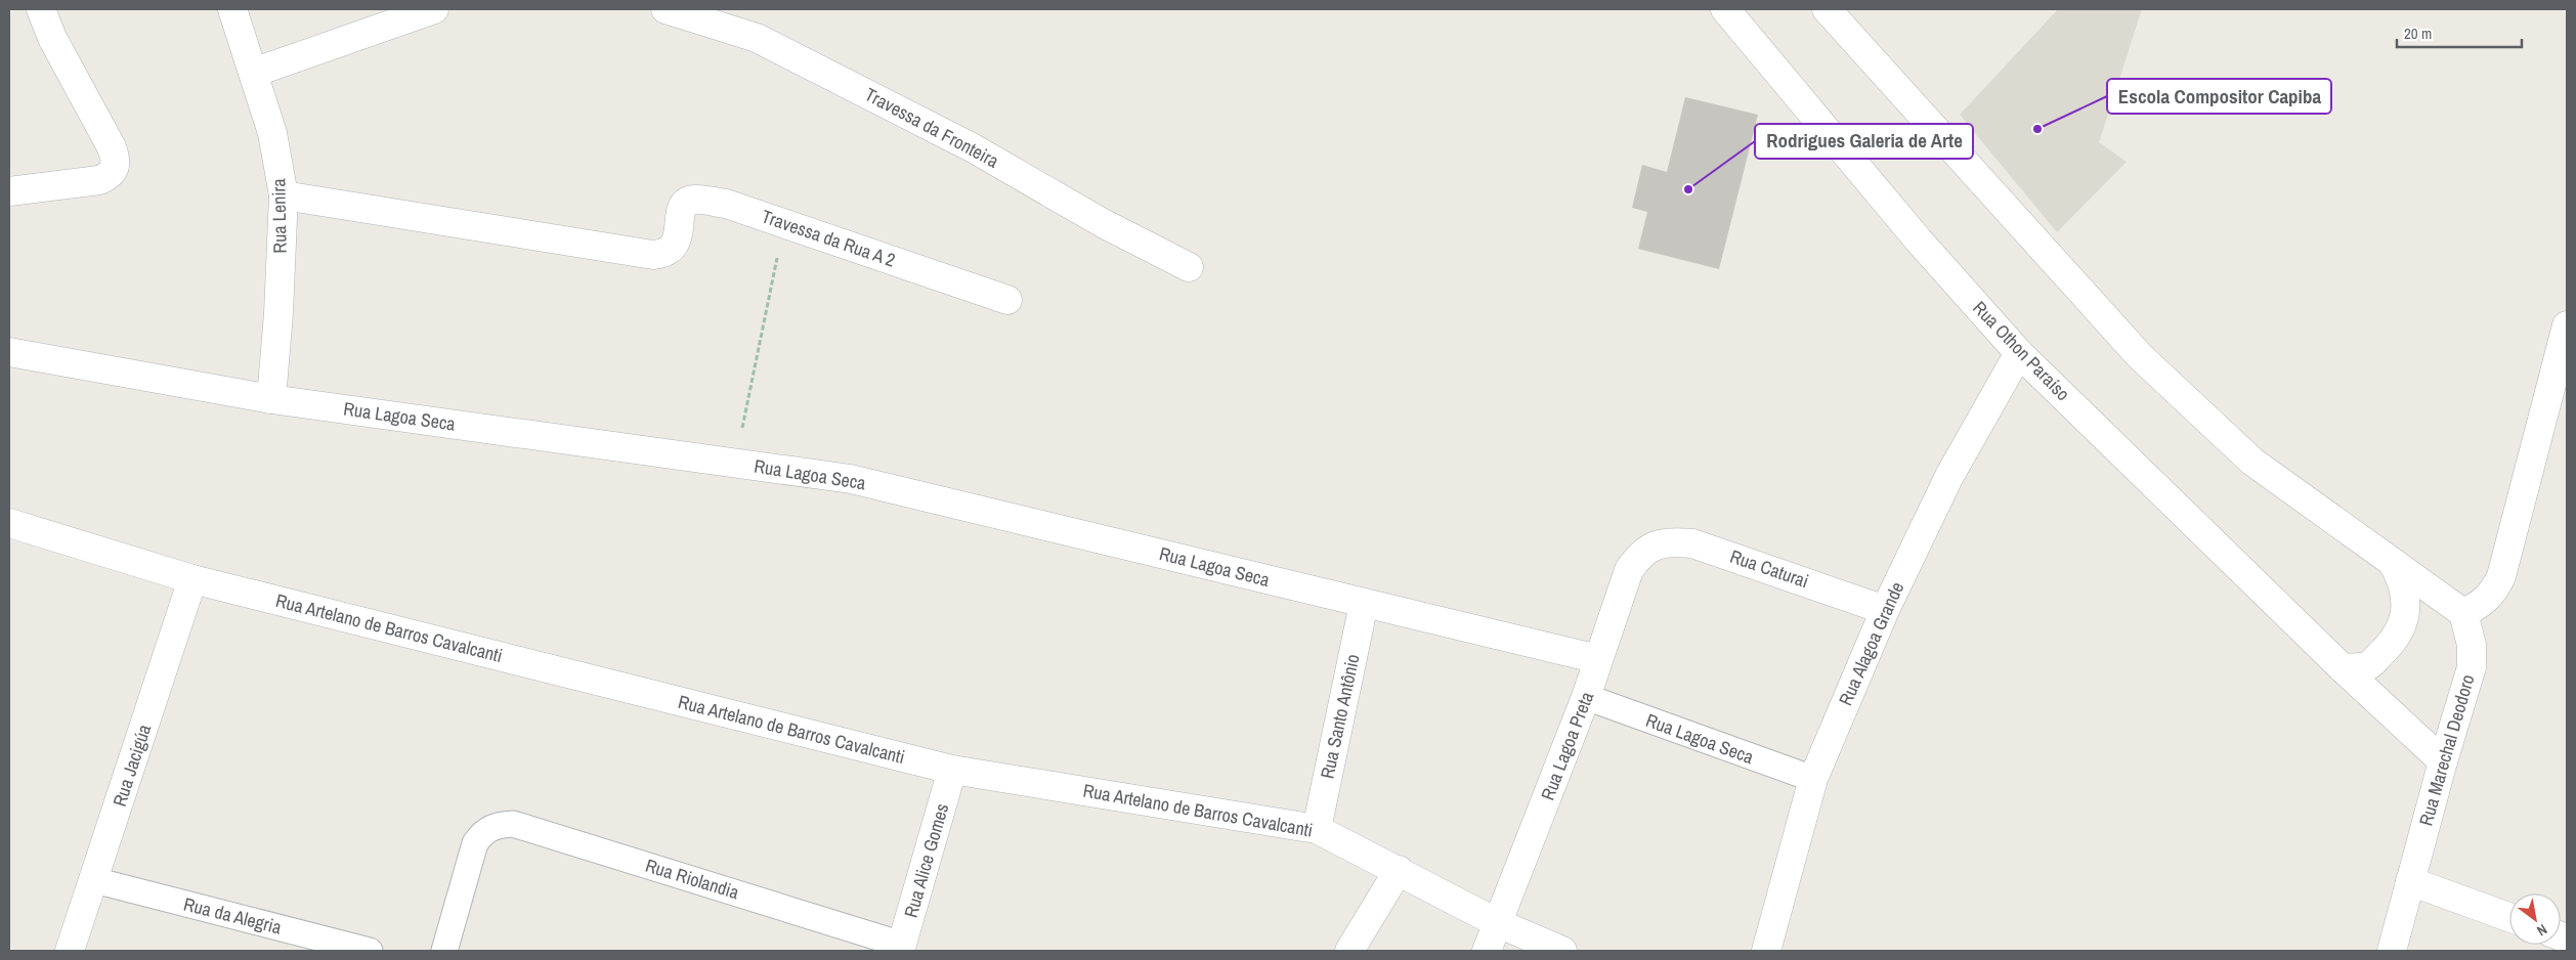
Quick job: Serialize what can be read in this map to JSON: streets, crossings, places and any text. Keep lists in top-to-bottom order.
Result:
{
  "streets": {
    "street": [
      "Travessa da Fronteira",
      "Rua Lenira",
      "Travessa da Rua A 2",
      "Rua Othon Paraíso",
      "Rua Lagoa Seca",
      "Rua Caturai",
      "Rua Artelano de Barros Cavalcanti",
      "Rua Alagoa Grande",
      "Rua Santo Antônio",
      "Rua Lagoa Preta",
      "Rua Marechal Deodoro",
      "Rua Jacigúa",
      "Rua Alice Gomes"
    ],
    "lane": ["Rua Riolandia", "Rua da Alegria"]
  },
  "crossings": [
    ["Rua Lenira", "Travessa da Rua A 2"],
    ["Rua Lenira", "Rua Lagoa Seca"],
    ["Rua Othon Paraíso", "Rua Alagoa Grande"],
    ["Rua Othon Paraíso", "Rua Marechal Deodoro"],
    ["Rua Lagoa Seca", "Rua Alagoa Grande"],
    ["Rua Lagoa Seca", "Rua Santo Antônio"],
    ["Rua Lagoa Seca", "Rua Lagoa Preta"],
    ["Rua Caturai", "Rua Alagoa Grande"],
    ["Rua Caturai", "Rua Lagoa Preta"],
    ["Rua Artelano de Barros Cavalcanti", "Rua Santo Antônio"],
    ["Rua Artelano de Barros Cavalcanti", "Rua Lagoa Preta"],
    ["Rua Artelano de Barros Cavalcanti", "Rua Jacigúa"],
    ["Rua Artelano de Barros Cavalcanti", "Rua Alice Gomes"],
    ["Rua Jacigúa", "Rua da Alegria"],
    ["Rua Alice Gomes", "Rua Riolandia"]
  ],
  "places": ["Escola Compositor Capiba", "Rodrigues Galeria de Arte"],
  "scale_bar": "20 m",
  "north": "bottom right"
}
